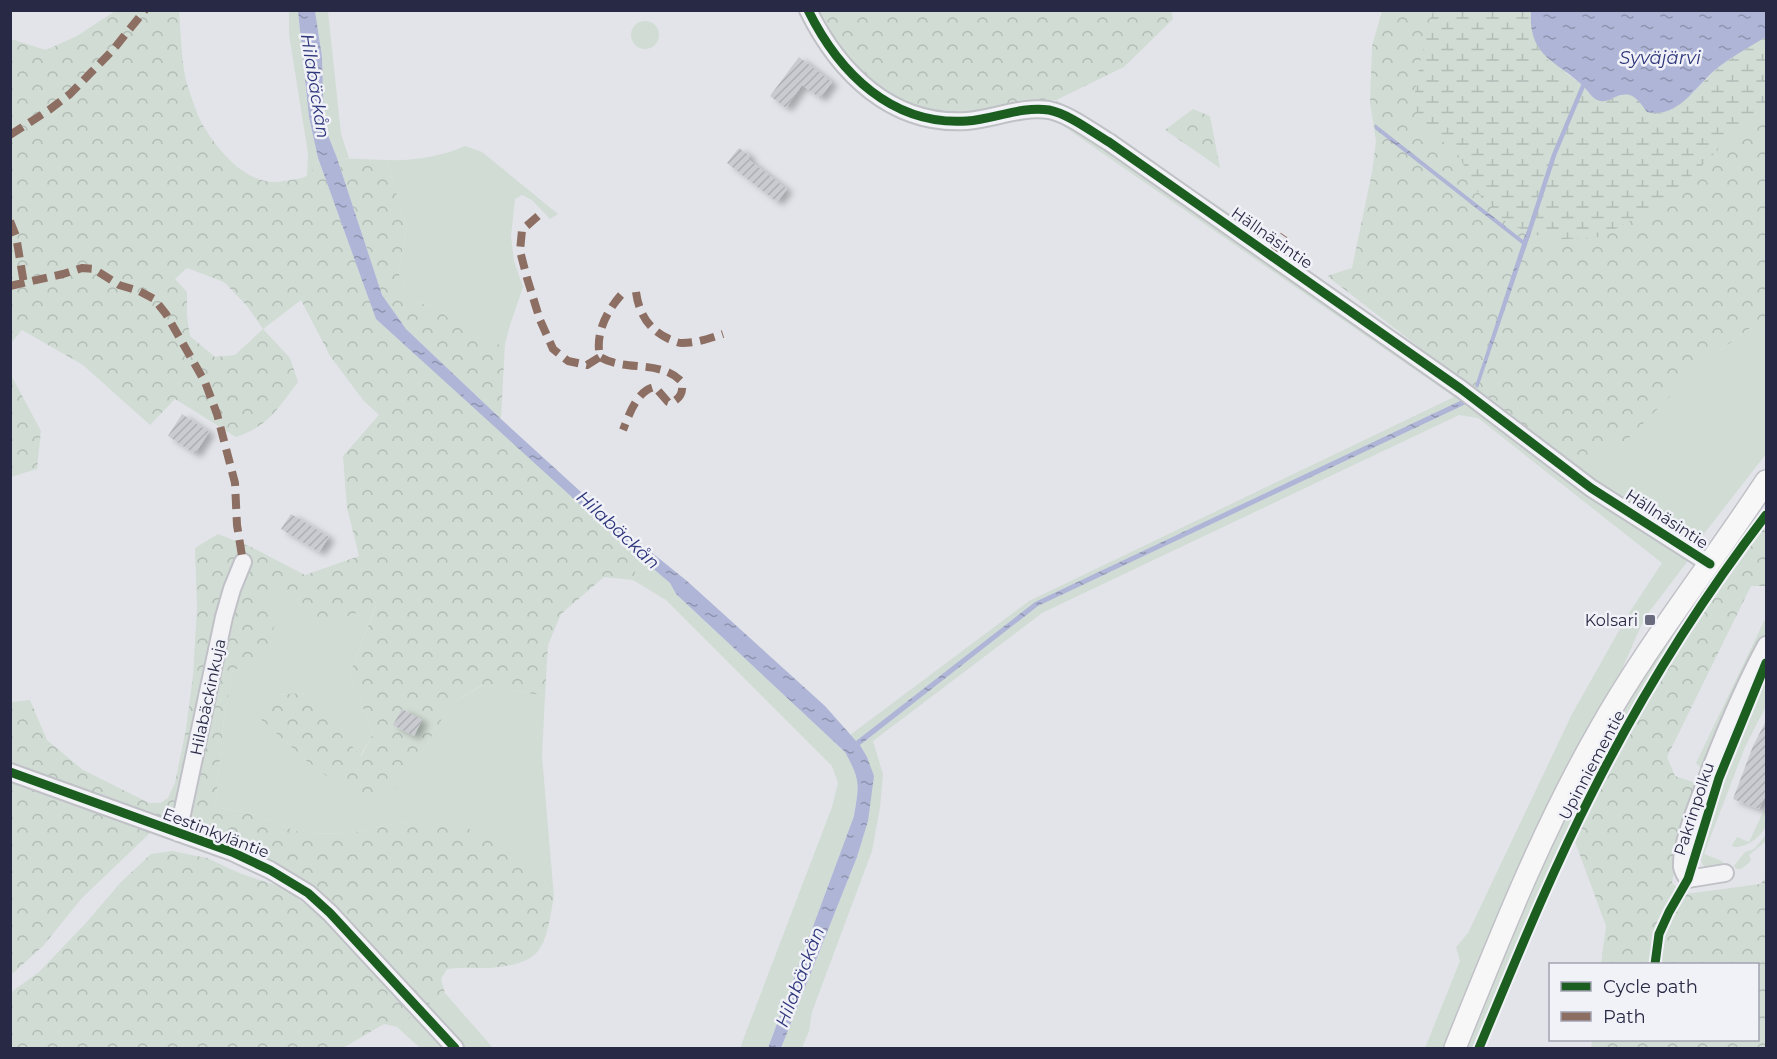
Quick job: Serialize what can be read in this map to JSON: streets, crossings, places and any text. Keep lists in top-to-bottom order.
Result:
{
  "streets": {
    "main road": ["Upinniementie"],
    "street": ["Hällnäsintie", "Hilabäckinkuja", "Eestinkyläntie"],
    "cycle path": ["Pakrinpolku"]
  },
  "crossings": [
    ["Hällnäsintie", "Upinniementie"],
    ["Hilabäckinkuja", "Eestinkyläntie"]
  ],
  "water": ["Syväjärvi", "Hilabäckån"],
  "places": {
    "transit": ["Kolsari"]
  },
  "legend": ["Cycle path", "Path"]
}
